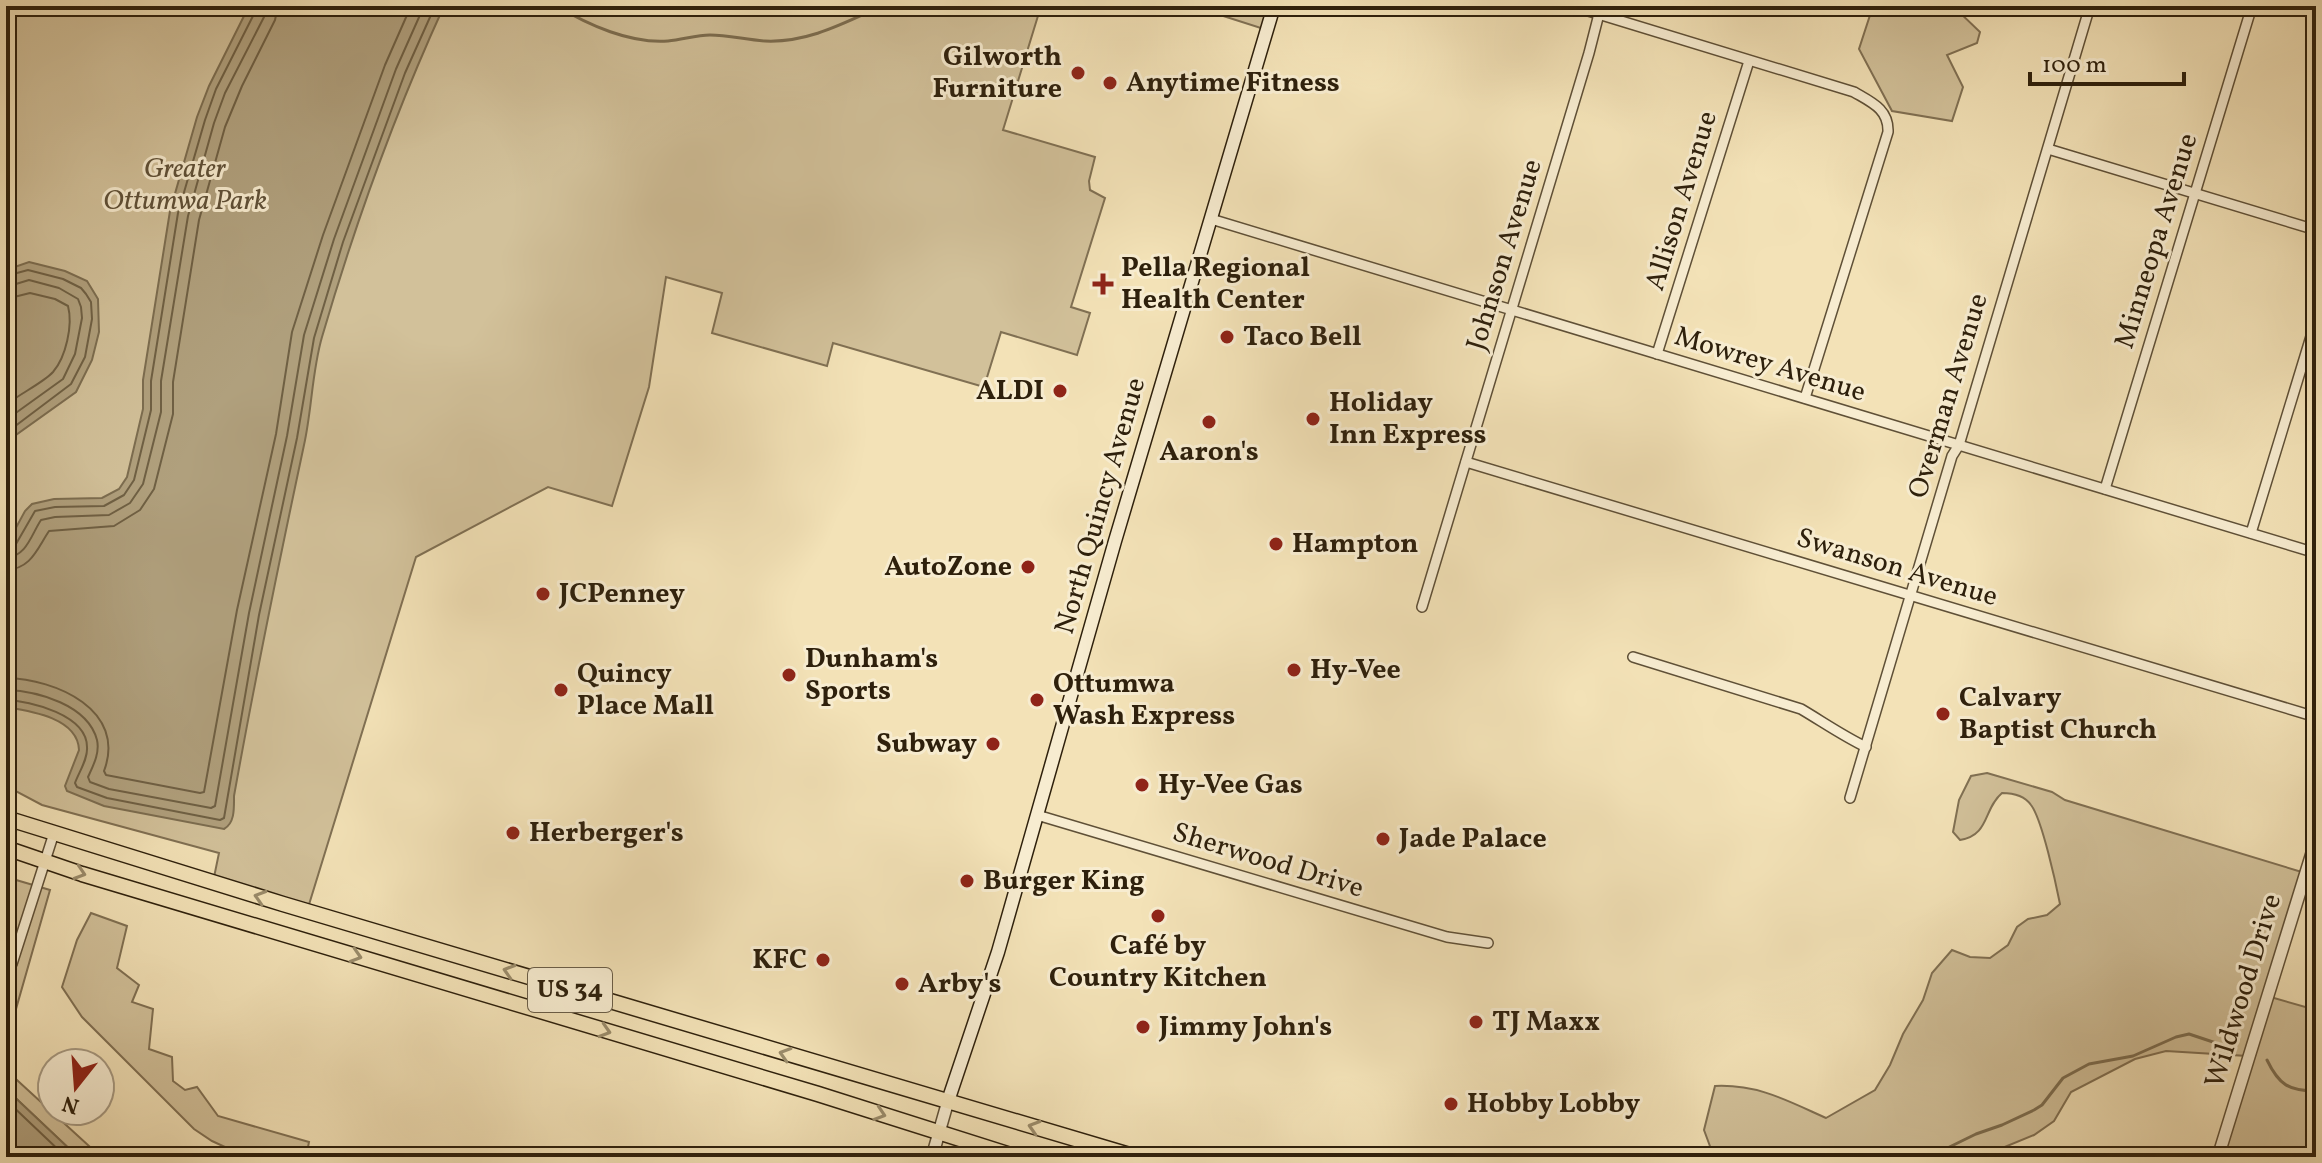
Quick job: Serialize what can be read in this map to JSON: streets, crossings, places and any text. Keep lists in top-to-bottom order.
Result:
{
  "streets": {
    "main road": ["North Quincy Avenue", "US 34"],
    "street": [
      "Allison Avenue",
      "Minneopa Avenue",
      "Johnson Avenue",
      "Mowrey Avenue",
      "Overman Avenue",
      "Swanson Avenue",
      "Sherwood Drive",
      "Wildwood Drive"
    ]
  },
  "crossings": [
    ["Allison Avenue", "Mowrey Avenue"],
    ["Minneopa Avenue", "Mowrey Avenue"],
    ["Johnson Avenue", "Mowrey Avenue"],
    ["Johnson Avenue", "Swanson Avenue"],
    ["Mowrey Avenue", "Overman Avenue"],
    ["Mowrey Avenue", "North Quincy Avenue"],
    ["Overman Avenue", "Swanson Avenue"],
    ["North Quincy Avenue", "Sherwood Drive"],
    ["North Quincy Avenue", "US 34"]
  ],
  "parks": ["Greater Ottumwa Park"],
  "places": {
    "other": [
      "Gilworth Furniture",
      "Anytime Fitness",
      "Taco Bell",
      "ALDI",
      "Holiday Inn Express",
      "Aaron's",
      "Hampton",
      "AutoZone",
      "JCPenney",
      "Hy-Vee",
      "Dunham's Sports",
      "Quincy Place Mall",
      "Ottumwa Wash Express",
      "Calvary Baptist Church",
      "Subway",
      "Hy-Vee Gas",
      "Herberger's",
      "Jade Palace",
      "Burger King",
      "Café by Country Kitchen",
      "KFC",
      "Arby's",
      "TJ Maxx",
      "Jimmy John's",
      "Hobby Lobby"
    ],
    "health": ["Pella Regional Health Center"]
  },
  "scale_bar": "100 m",
  "north": "bottom"
}
